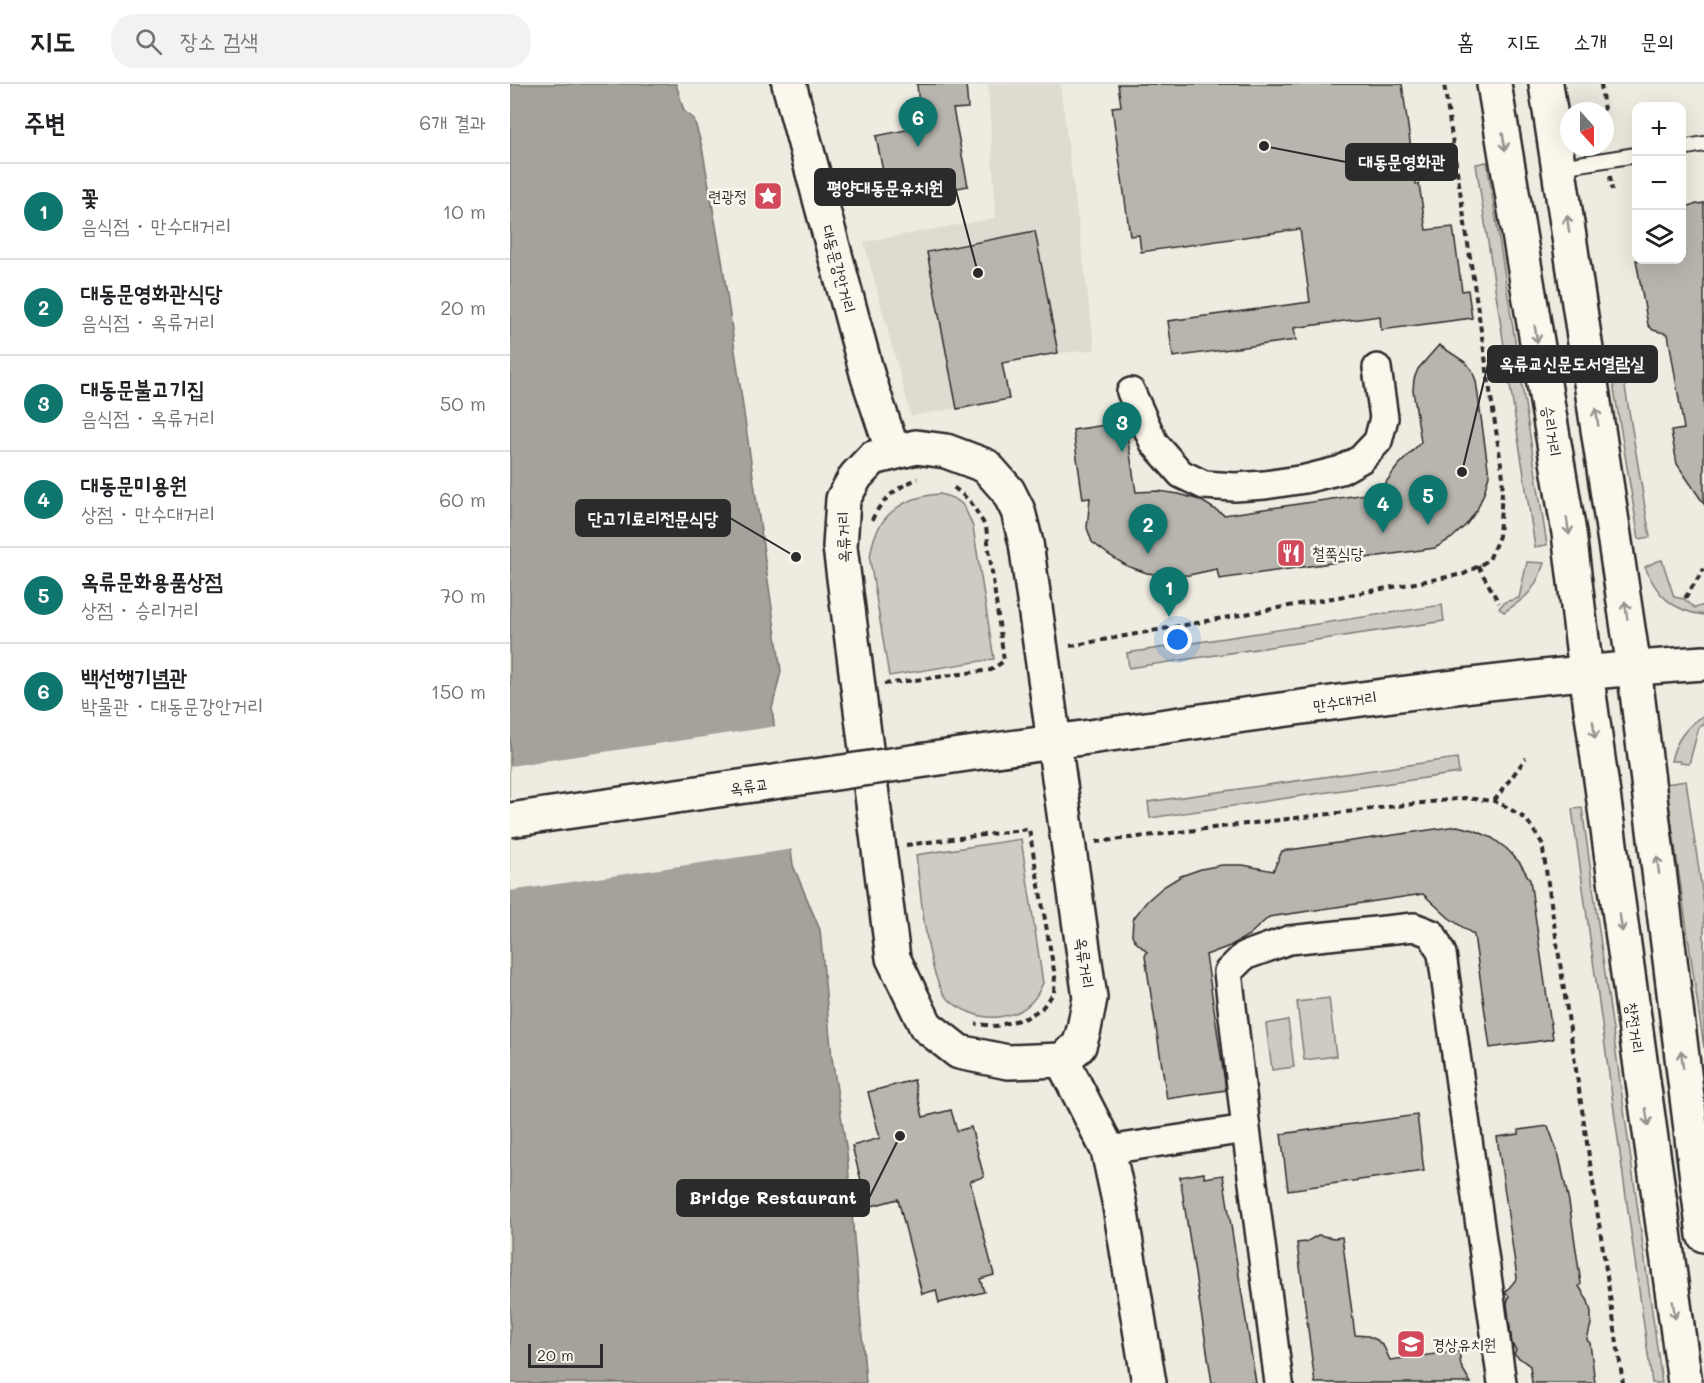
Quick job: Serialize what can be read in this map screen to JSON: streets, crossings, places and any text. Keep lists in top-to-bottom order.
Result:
{
  "streets": {
    "main road": [
      "대동문강안거리",
      "승리거리",
      "옥류거리",
      "만수대거리",
      "옥류교",
      "창전거리"
    ]
  },
  "crossings": [
    ["대동문강안거리", "옥류거리"],
    ["승리거리", "만수대거리"],
    ["승리거리", "창전거리"],
    ["옥류거리", "만수대거리"],
    ["만수대거리", "옥류교"],
    ["만수대거리", "창전거리"]
  ],
  "places": {
    "other": [
      "대동문영화관",
      "평양대동문유치원",
      "옥류교신문도서열람실",
      "단고기료리전문식당",
      "Bridge Restaurant"
    ],
    "place": ["련광정"],
    "restaurant": ["철쭉식당"],
    "school or university": ["경상유치원"]
  },
  "scale_bar": "20 m",
  "north": "bottom",
  "page": {
    "header": "지도",
    "search": "장소 검색",
    "nav": [
      "홈",
      "지도",
      "소개",
      "문의"
    ],
    "heading": ["주변", "6개 결과"],
    "pins": [
      "6",
      "3",
      "5",
      "4",
      "2",
      "1"
    ],
    "map_buttons": ["+", "−"],
    "list": [
      {
        "mark": "1",
        "name": "꽃",
        "note": "음식점 · 만수대거리",
        "value": "10 m"
      },
      {
        "mark": "2",
        "name": "대동문영화관식당",
        "note": "음식점 · 옥류거리",
        "value": "20 m"
      },
      {
        "mark": "3",
        "name": "대동문불고기집",
        "note": "음식점 · 옥류거리",
        "value": "50 m"
      },
      {
        "mark": "4",
        "name": "대동문미용원",
        "note": "상점 · 만수대거리",
        "value": "60 m"
      },
      {
        "mark": "5",
        "name": "옥류문화용품상점",
        "note": "상점 · 승리거리",
        "value": "70 m"
      },
      {
        "mark": "6",
        "name": "백선행기념관",
        "note": "박물관 · 대동문강안거리",
        "value": "150 m"
      }
    ],
    "scale": "20 m"
  }
}
